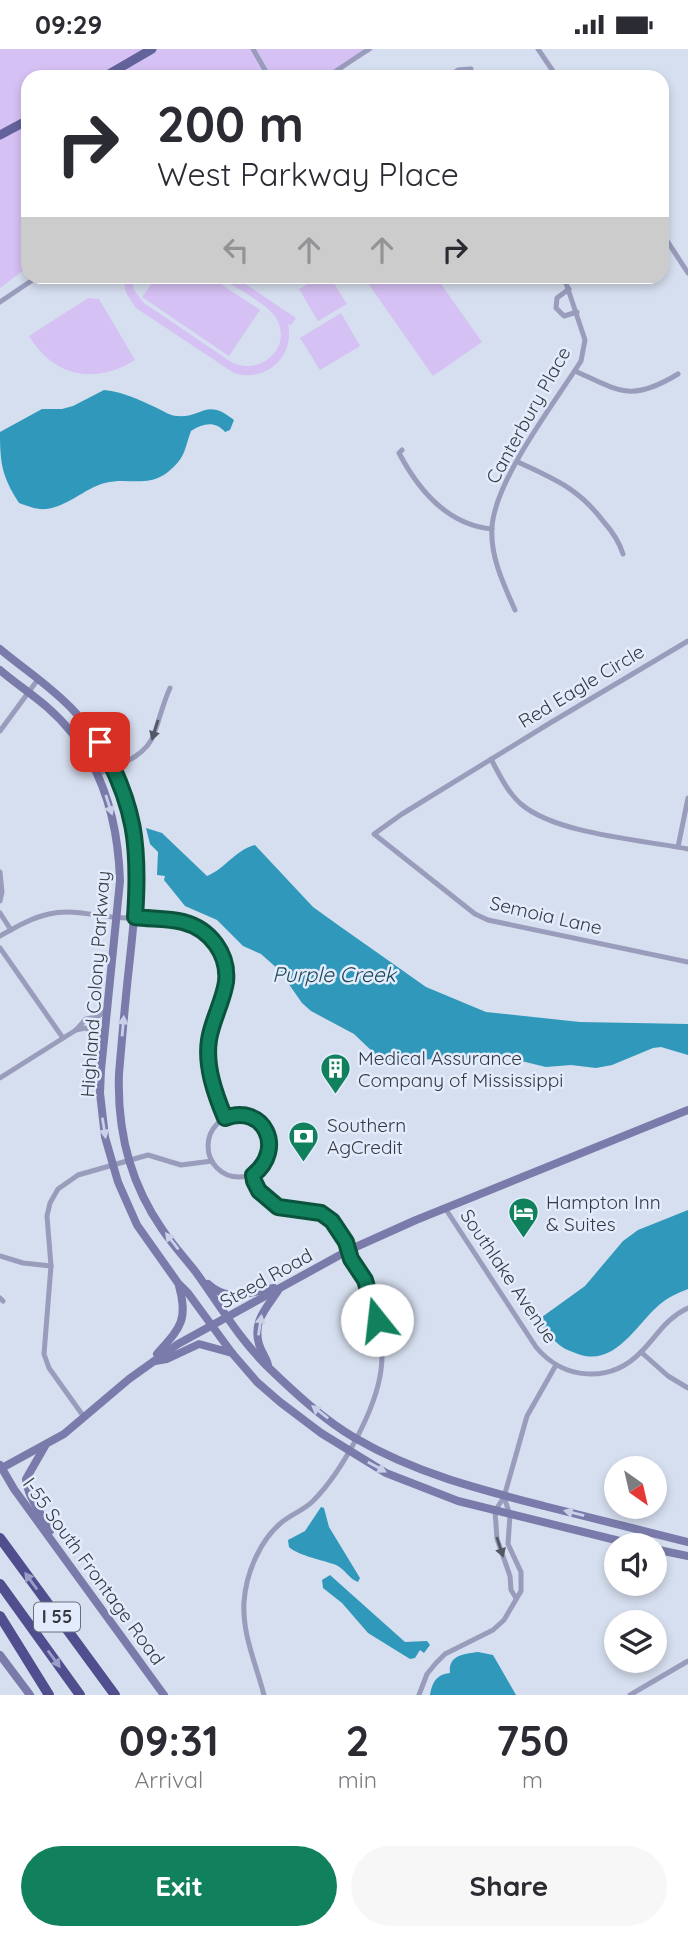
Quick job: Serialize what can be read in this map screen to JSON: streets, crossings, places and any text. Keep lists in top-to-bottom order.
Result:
{
  "streets": {
    "highway": ["I 55"],
    "street": [
      "Canterbury Place",
      "Red Eagle Circle",
      "Semoia Lane",
      "Highland Colony Parkway",
      "Southlake Avenue",
      "Steed Road",
      "I-55 South Frontage Road"
    ]
  },
  "crossings": [
    ["Red Eagle Circle", "Semoia Lane"],
    ["Highland Colony Parkway", "Steed Road"],
    ["Southlake Avenue", "Steed Road"],
    ["Steed Road", "I-55 South Frontage Road"]
  ],
  "water": ["Purple Creek"],
  "places": {
    "building": ["Medical Assurance Company of Mississippi"],
    "bank": ["Southern AgCredit"],
    "hotel": ["Hampton Inn & Suites"]
  },
  "north": "bottom right",
  "page": {
    "status": "09:29",
    "turn": ["200 m", "West Parkway Place"],
    "eta": [
      "09:31",
      "Arrival",
      "2",
      "min",
      "750",
      "m"
    ],
    "buttons": ["Exit", "Share"]
  }
}
